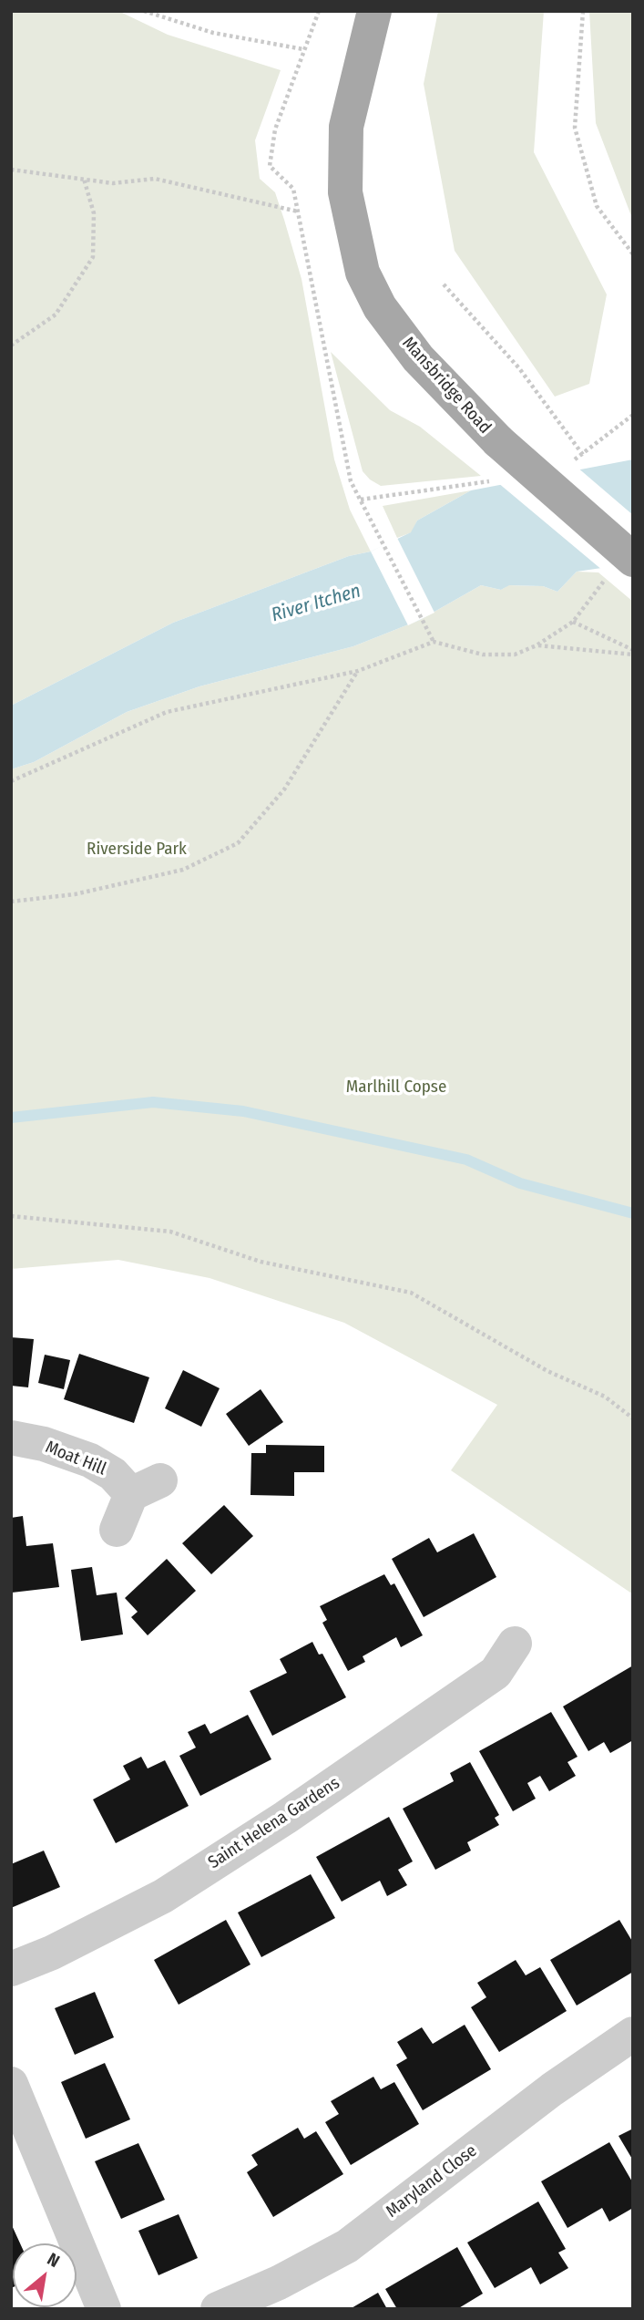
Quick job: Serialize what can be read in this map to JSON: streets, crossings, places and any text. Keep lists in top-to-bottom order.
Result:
{
  "streets": {
    "main road": ["Mansbridge Road"],
    "street": ["Moat Hill", "Saint Helena Gardens", "Maryland Close"]
  },
  "water": ["River Itchen"],
  "parks": ["Riverside Park", "Marlhill Copse"],
  "north": "top right"
}
